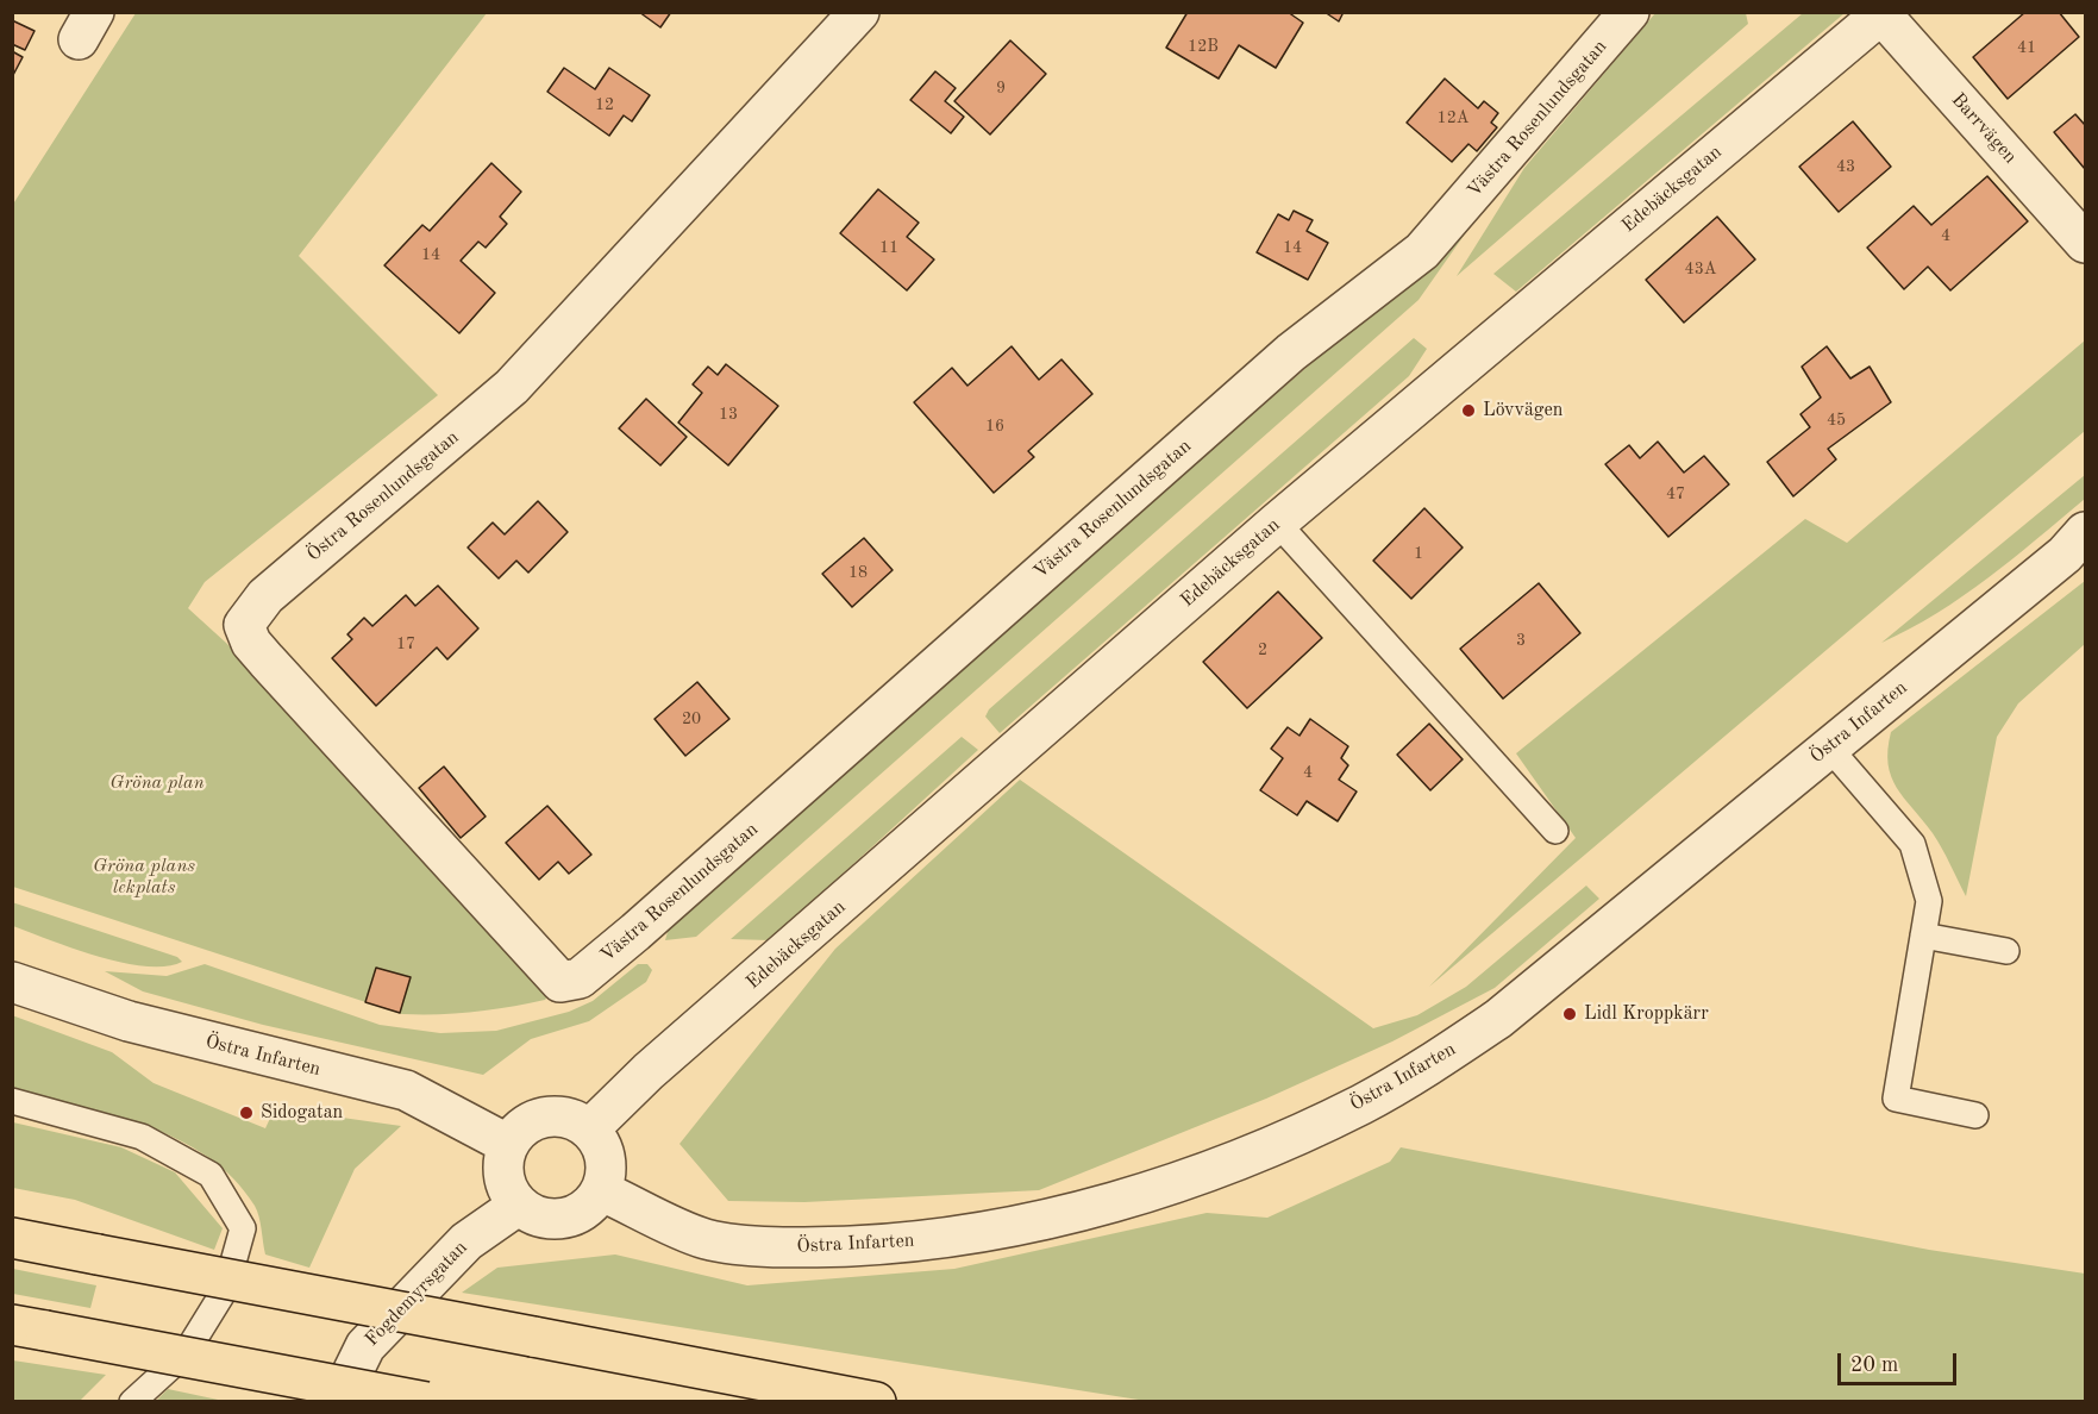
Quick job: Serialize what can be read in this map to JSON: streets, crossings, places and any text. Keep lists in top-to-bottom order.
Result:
{
  "streets": {
    "street": [
      "Västra Rosenlundsgatan",
      "Barrvägen",
      "Edebäcksgatan",
      "Östra Rosenlundsgatan",
      "Östra Infarten",
      "Fogdemyrsgatan"
    ]
  },
  "crossings": [
    ["Västra Rosenlundsgatan", "Östra Rosenlundsgatan"],
    ["Barrvägen", "Edebäcksgatan"],
    ["Edebäcksgatan", "Östra Infarten"],
    ["Edebäcksgatan", "Fogdemyrsgatan"],
    ["Östra Infarten", "Fogdemyrsgatan"]
  ],
  "parks": ["Gröna plan", "Gröna plans lekplats"],
  "places": ["Lövvägen", "Lidl Kroppkärr", "Sidogatan"],
  "house_numbers": [
    "12B",
    "41",
    "9",
    "12",
    "12A",
    "43",
    "4",
    "11",
    "14",
    "14",
    "43A",
    "13",
    "45",
    "16",
    "47",
    "1",
    "18",
    "3",
    "17",
    "2",
    "20",
    "4"
  ],
  "scale_bar": "20 m"
}
